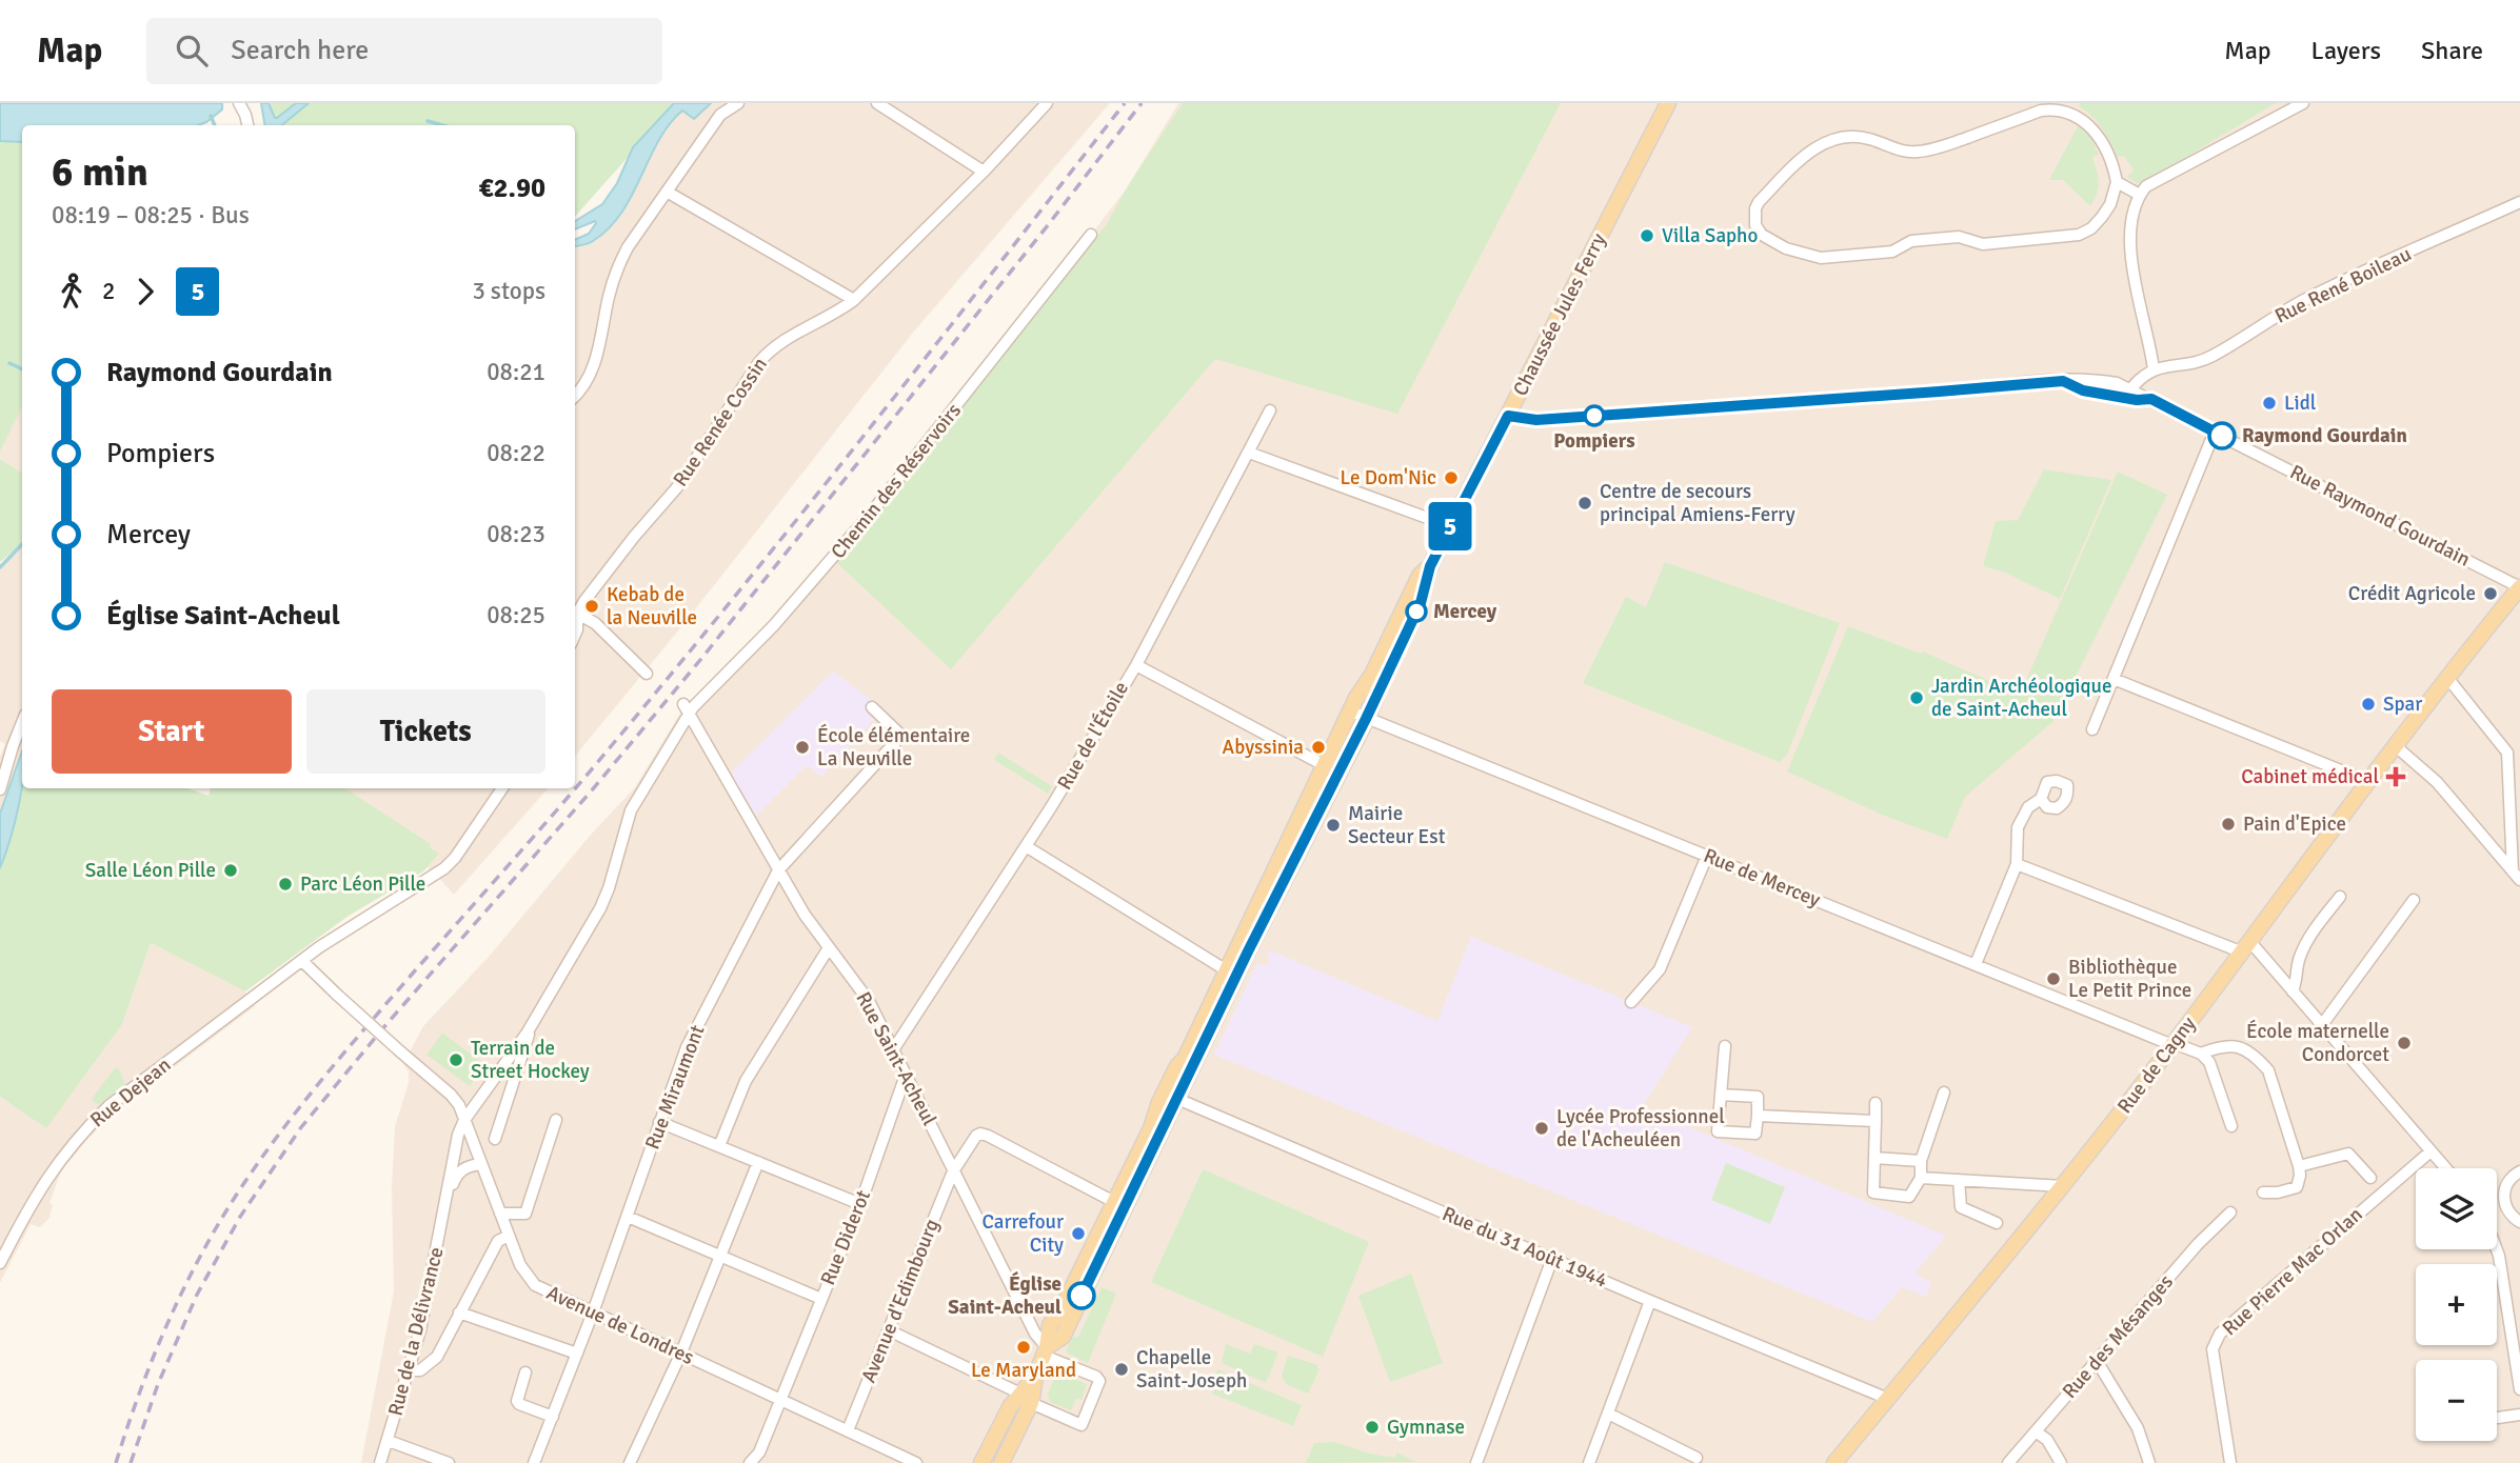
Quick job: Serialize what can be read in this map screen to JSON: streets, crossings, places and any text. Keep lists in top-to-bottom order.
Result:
{
  "streets": {
    "main road": ["Chaussée Jules Ferry", "Rue de Cagny"],
    "street": [
      "Rue René Boileau",
      "Rue Renée Cossin",
      "Chemin des Réservoirs",
      "Rue Raymond Gourdain",
      "Rue de l'Étoile",
      "Rue de Mercey",
      "Rue Saint-Acheul",
      "Rue Miraumont",
      "Rue Dejean",
      "Rue Diderot",
      "Rue du 31 Août 1944",
      "Rue Pierre Mac Orlan",
      "Avenue d'Edimbourg",
      "Avenue de Londres",
      "Rue de la Délivrance",
      "Rue des Mésanges"
    ]
  },
  "crossings": [
    ["Chaussée Jules Ferry", "Rue Raymond Gourdain"],
    ["Chaussée Jules Ferry", "Rue de Mercey"],
    ["Chaussée Jules Ferry", "Rue Saint-Acheul"],
    ["Chaussée Jules Ferry", "Rue du 31 Août 1944"],
    ["Chemin des Réservoirs", "Rue Saint-Acheul"],
    ["Chemin des Réservoirs", "Rue de la Délivrance"],
    ["Rue Raymond Gourdain", "Rue de Cagny"],
    ["Rue de l'Étoile", "Rue Saint-Acheul"],
    ["Rue de Mercey", "Rue de Cagny"],
    ["Rue Saint-Acheul", "Rue Miraumont"],
    ["Rue Saint-Acheul", "Rue Diderot"],
    ["Rue Saint-Acheul", "Avenue d'Edimbourg"],
    ["Rue Saint-Acheul", "Rue de la Délivrance"],
    ["Rue de Cagny", "Rue du 31 Août 1944"],
    ["Rue Miraumont", "Avenue de Londres"],
    ["Rue Dejean", "Avenue de Londres"],
    ["Rue Diderot", "Avenue de Londres"],
    ["Avenue d'Edimbourg", "Avenue de Londres"],
    ["Avenue de Londres", "Rue de la Délivrance"]
  ],
  "places": {
    "other": [
      "Villa Sapho",
      "Lidl",
      "Pompiers",
      "Raymond Gourdain",
      "Le Dom'Nic",
      "Centre de secours principal Amiens-Ferry",
      "Crédit Agricole",
      "Kebab de la Neuville",
      "Mercey",
      "Jardin Archéologique de Saint-Acheul",
      "Spar",
      "École élémentaire La Neuville",
      "Abyssinia",
      "Pain d'Epice",
      "Mairie Secteur Est",
      "Salle Léon Pille",
      "Parc Léon Pille",
      "Bibliothèque Le Petit Prince",
      "École maternelle Condorcet",
      "Terrain de Street Hockey",
      "Lycée Professionnel de l'Acheuléen",
      "Carrefour City",
      "Église Saint-Acheul",
      "Le Maryland",
      "Chapelle Saint-Joseph",
      "Gymnase"
    ],
    "health": ["Cabinet médical"]
  },
  "lines": ["bus line 5"],
  "page": {
    "header": "Map",
    "search": "Search here",
    "nav": ["Map", "Layers", "Share"],
    "on_map": "5",
    "heading": ["6 min", "08:19 – 08:25 · Bus", "€2.90"],
    "legs": ["2", "5", "3 stops"],
    "list": [
      {
        "name": "Raymond Gourdain",
        "value": "08:21"
      },
      {
        "name": "Pompiers",
        "value": "08:22"
      },
      {
        "name": "Mercey",
        "value": "08:23"
      },
      {
        "name": "Église Saint-Acheul",
        "value": "08:25"
      }
    ],
    "buttons": ["Start", "Tickets"],
    "map_buttons": ["+", "−"]
  }
}
